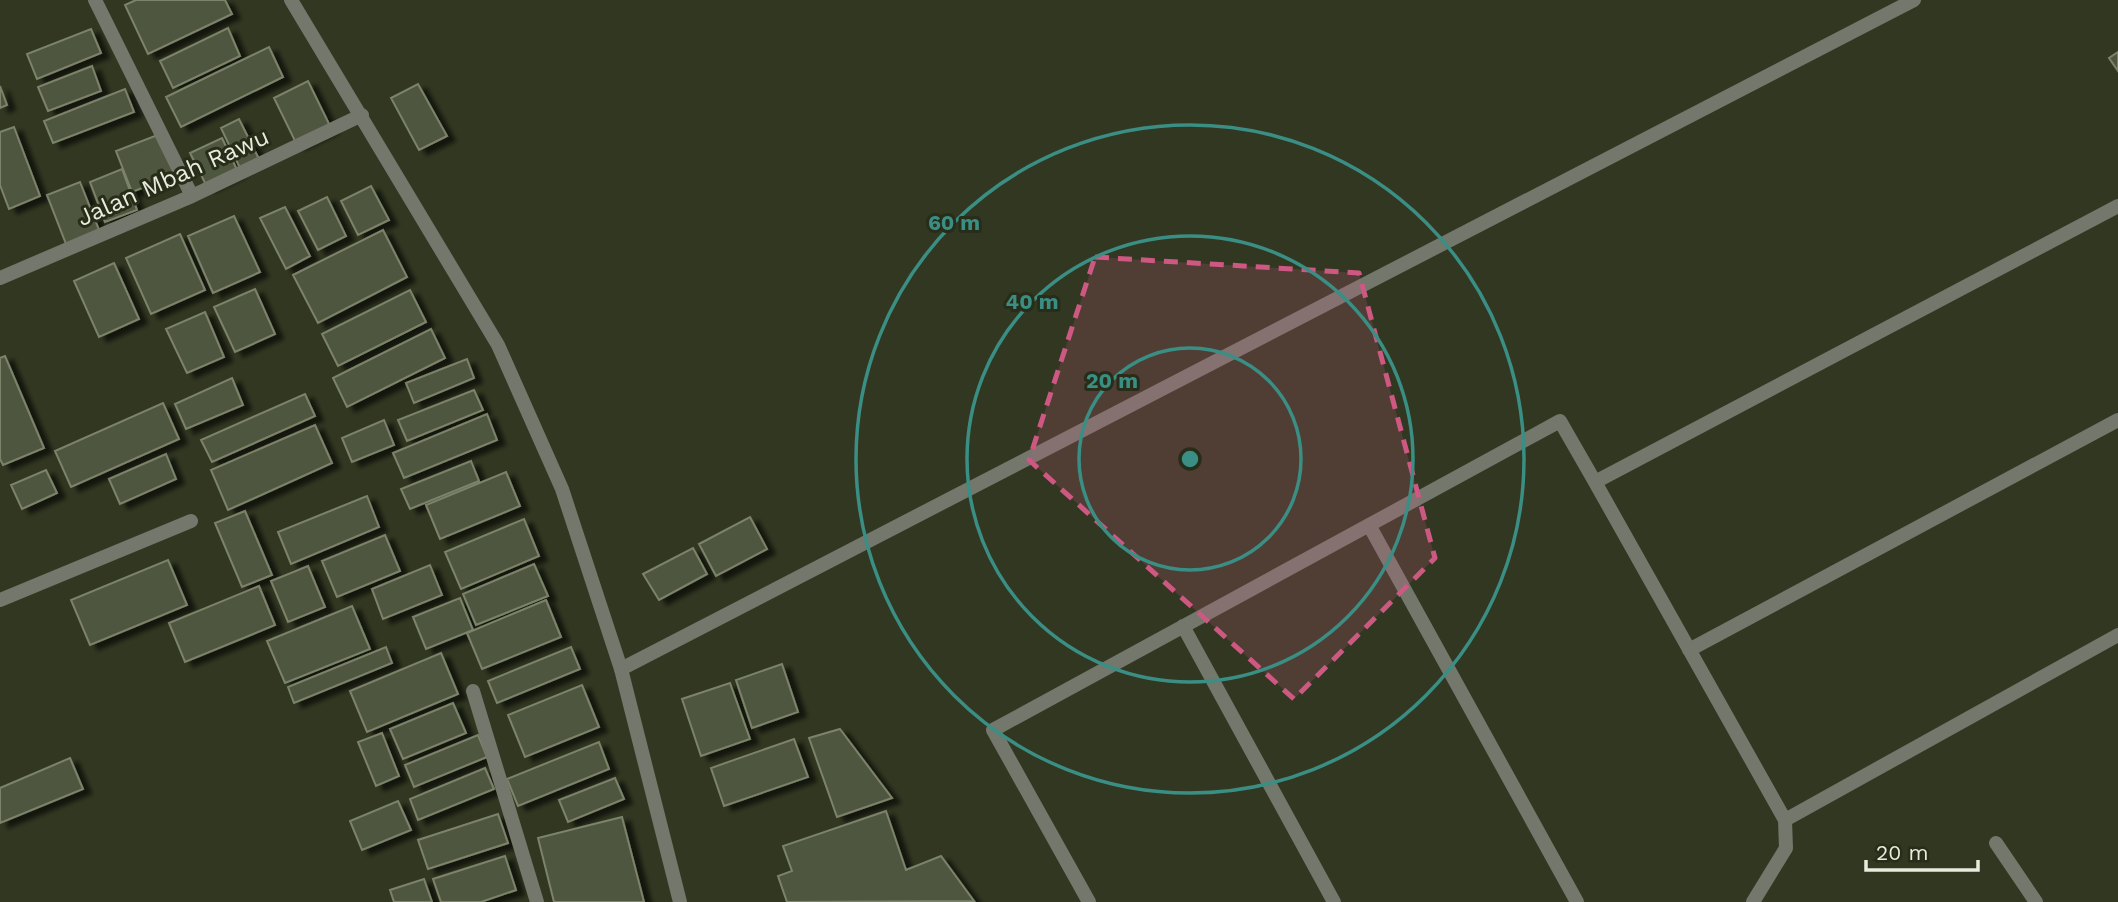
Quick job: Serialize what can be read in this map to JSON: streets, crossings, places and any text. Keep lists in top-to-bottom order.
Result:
{
  "streets": {
    "street": ["Jalan Mbah Rawu"]
  },
  "scale_bar": "20 m",
  "rings": ["60 m", "40 m", "20 m"]
}
